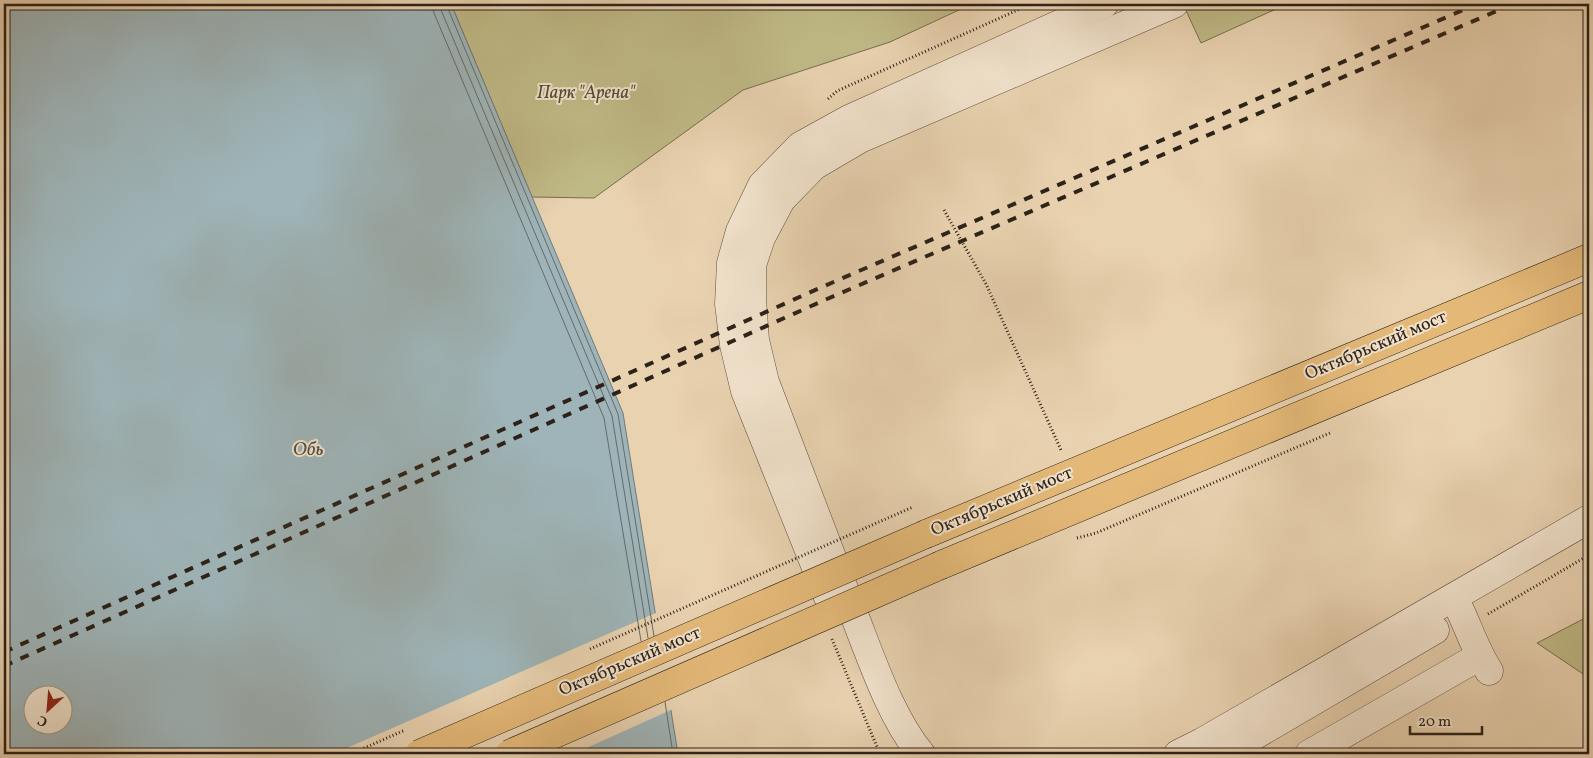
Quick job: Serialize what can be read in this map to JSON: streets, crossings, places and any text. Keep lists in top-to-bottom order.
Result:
{
  "streets": {
    "main road": ["Октябрьский мост"]
  },
  "water": ["Обь"],
  "parks": ["Парк \"Арена\""],
  "scale_bar": "20 m",
  "north": "bottom left"
}
